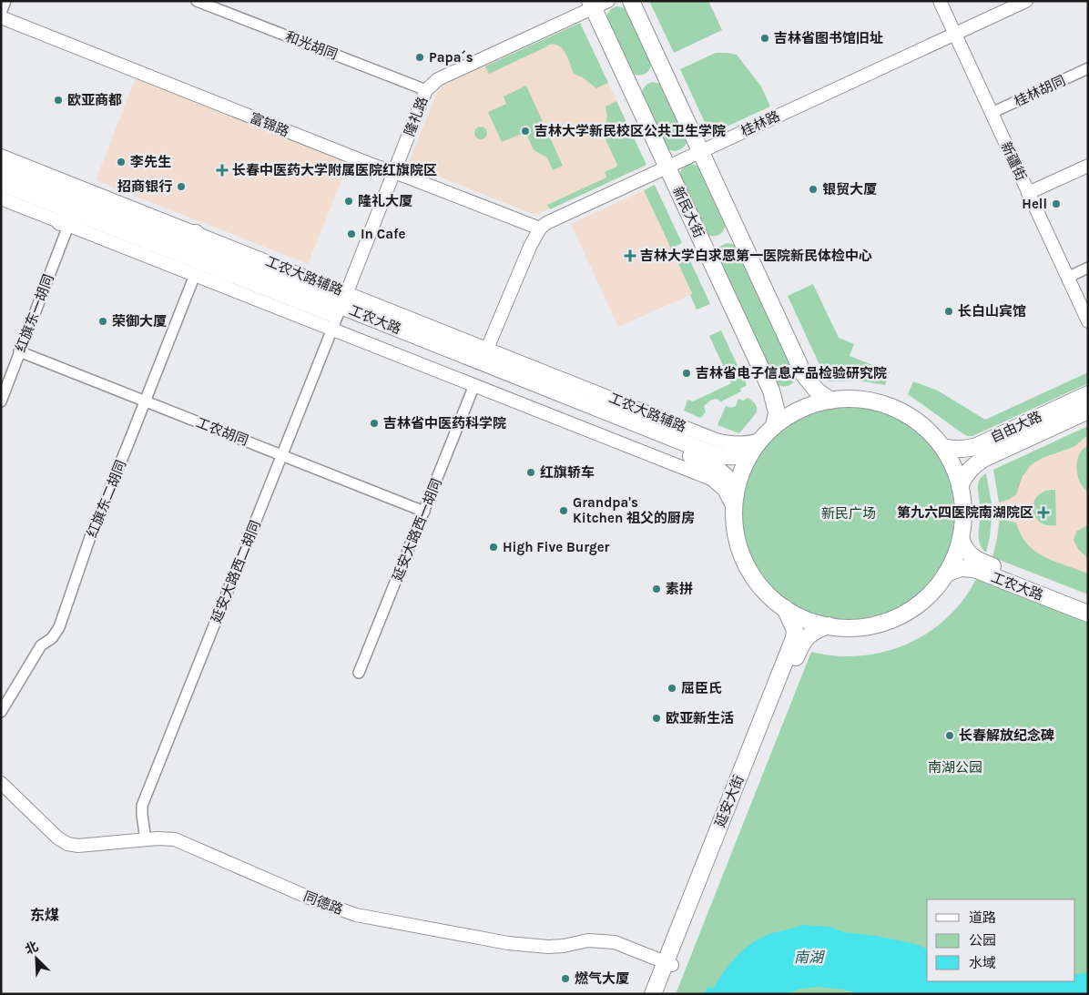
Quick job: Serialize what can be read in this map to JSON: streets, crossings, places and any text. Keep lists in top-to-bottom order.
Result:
{
  "streets": {
    "main road": [
      "新民大街",
      "工农大路",
      "自由大路",
      "延安大街"
    ],
    "street": [
      "和光胡同",
      "桂林胡同",
      "隆礼路",
      "桂林路",
      "富锦路",
      "新疆街",
      "工农大路辅路",
      "红旗东一胡同",
      "工农胡同",
      "红旗东二胡同",
      "延安大路西一胡同",
      "延安大路西二胡同",
      "同德路"
    ]
  },
  "crossings": [
    ["和光胡同", "隆礼路"],
    ["桂林胡同", "新疆街"],
    ["隆礼路", "富锦路"],
    ["隆礼路", "新民大街"],
    ["隆礼路", "工农大路辅路"],
    ["隆礼路", "工农大路"],
    ["隆礼路", "延安大路西二胡同"],
    ["桂林路", "富锦路"],
    ["桂林路", "新疆街"],
    ["桂林路", "新民大街"],
    ["桂林路", "工农大路辅路"],
    ["工农大路辅路", "红旗东一胡同"],
    ["工农大路辅路", "工农大路"],
    ["工农大路辅路", "红旗东二胡同"],
    ["工农大路辅路", "延安大路西一胡同"],
    ["工农大路辅路", "延安大路西二胡同"],
    ["红旗东一胡同", "工农胡同"],
    ["工农大路", "延安大路西二胡同"],
    ["工农胡同", "红旗东二胡同"],
    ["工农胡同", "延安大路西一胡同"],
    ["工农胡同", "延安大路西二胡同"],
    ["延安大路西二胡同", "同德路"],
    ["延安大街", "同德路"]
  ],
  "districts": ["东煤"],
  "water": ["南湖"],
  "parks": ["新民广场", "南湖公园"],
  "places": {
    "other": [
      "吉林省图书馆旧址",
      "Papa´s",
      "欧亚商都",
      "吉林大学新民校区公共卫生学院",
      "李先生",
      "招商银行",
      "银贸大厦",
      "隆礼大厦",
      "Hell",
      "In Cafe",
      "长白山宾馆",
      "荣御大厦",
      "吉林省电子信息产品检验研究院",
      "吉林省中医药科学院",
      "红旗轿车",
      "Grandpa's Kitchen 祖父的厨房",
      "High Five Burger",
      "素拼",
      "屈臣氏",
      "欧亚新生活",
      "长春解放纪念碑",
      "燃气大厦"
    ],
    "health": ["长春中医药大学附属医院红旗院区", "吉林大学白求恩第一医院新民体检中心", "第九六四医院南湖院区"]
  },
  "legend": ["道路", "公园", "水域"],
  "north": "top left"
}
